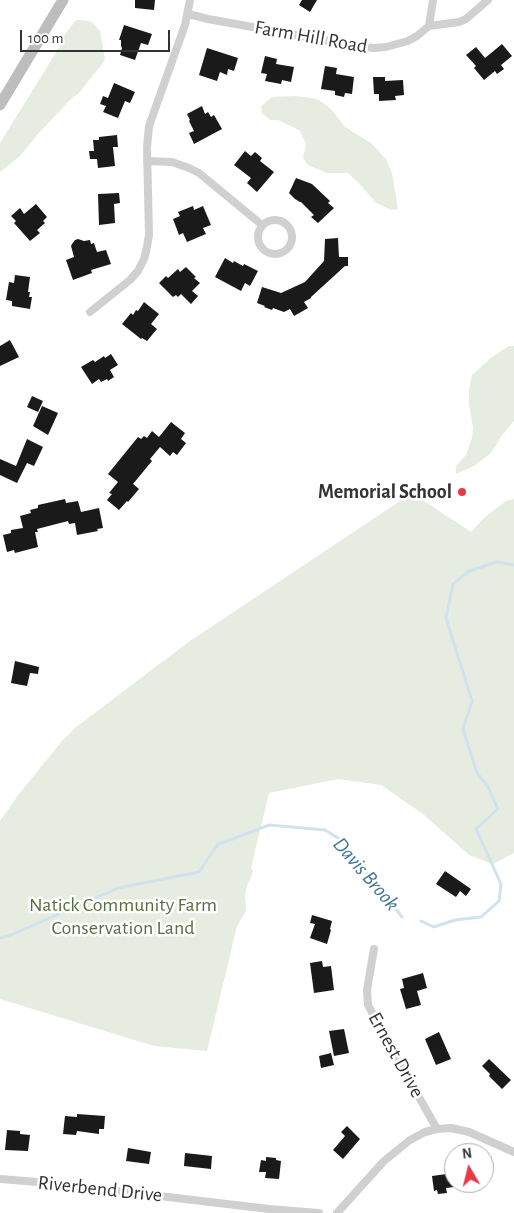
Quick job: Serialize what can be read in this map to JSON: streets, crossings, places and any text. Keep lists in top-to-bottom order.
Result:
{
  "streets": {
    "street": ["Farm Hill Road", "Ernest Drive", "Riverbend Drive"]
  },
  "water": ["Davis Brook"],
  "parks": ["Natick Community Farm Conservation Land"],
  "places": ["Memorial School"],
  "scale_bar": "100 m",
  "north": "top"
}
